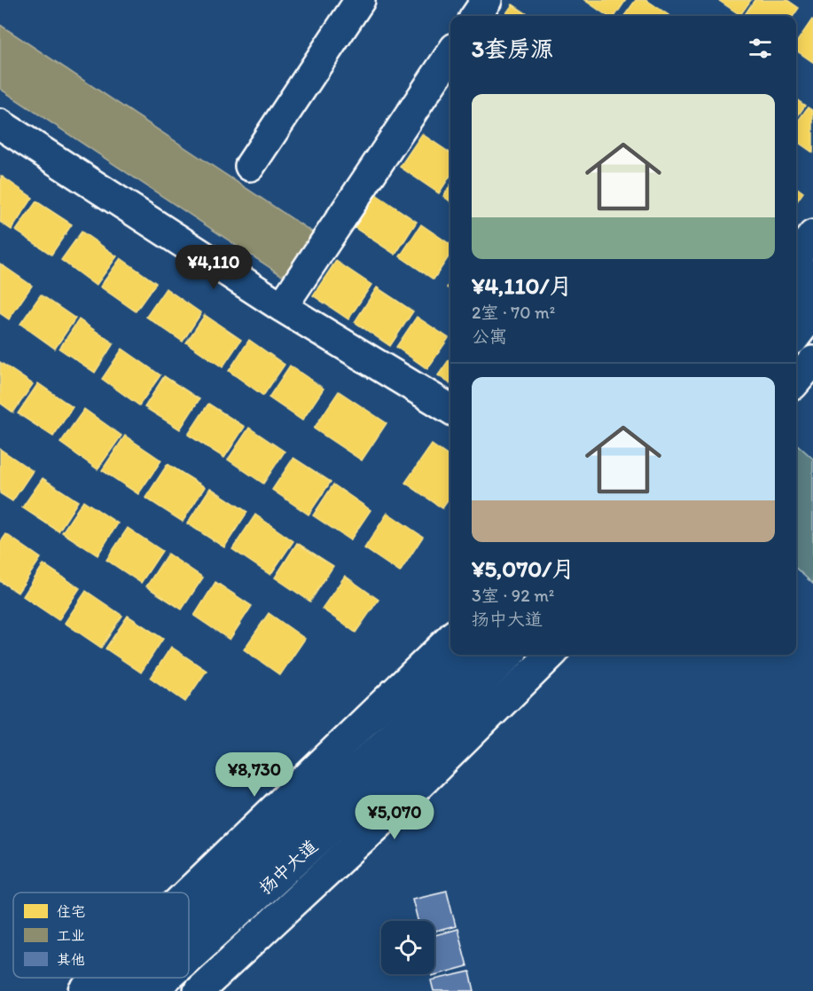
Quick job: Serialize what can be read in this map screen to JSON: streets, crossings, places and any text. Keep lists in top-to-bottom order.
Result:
{
  "streets": {
    "street": ["扬中大道"]
  },
  "legend": ["住宅", "工业", "其他"],
  "page": {
    "heading": "3套房源",
    "list": [
      {
        "name": "¥4,110/月",
        "note": "2室 · 70 m² · 公寓"
      },
      {
        "name": "¥5,070/月",
        "note": "3室 · 92 m² · 扬中大道"
      }
    ],
    "price": ["¥4,110", "¥8,730", "¥5,070"]
  }
}
